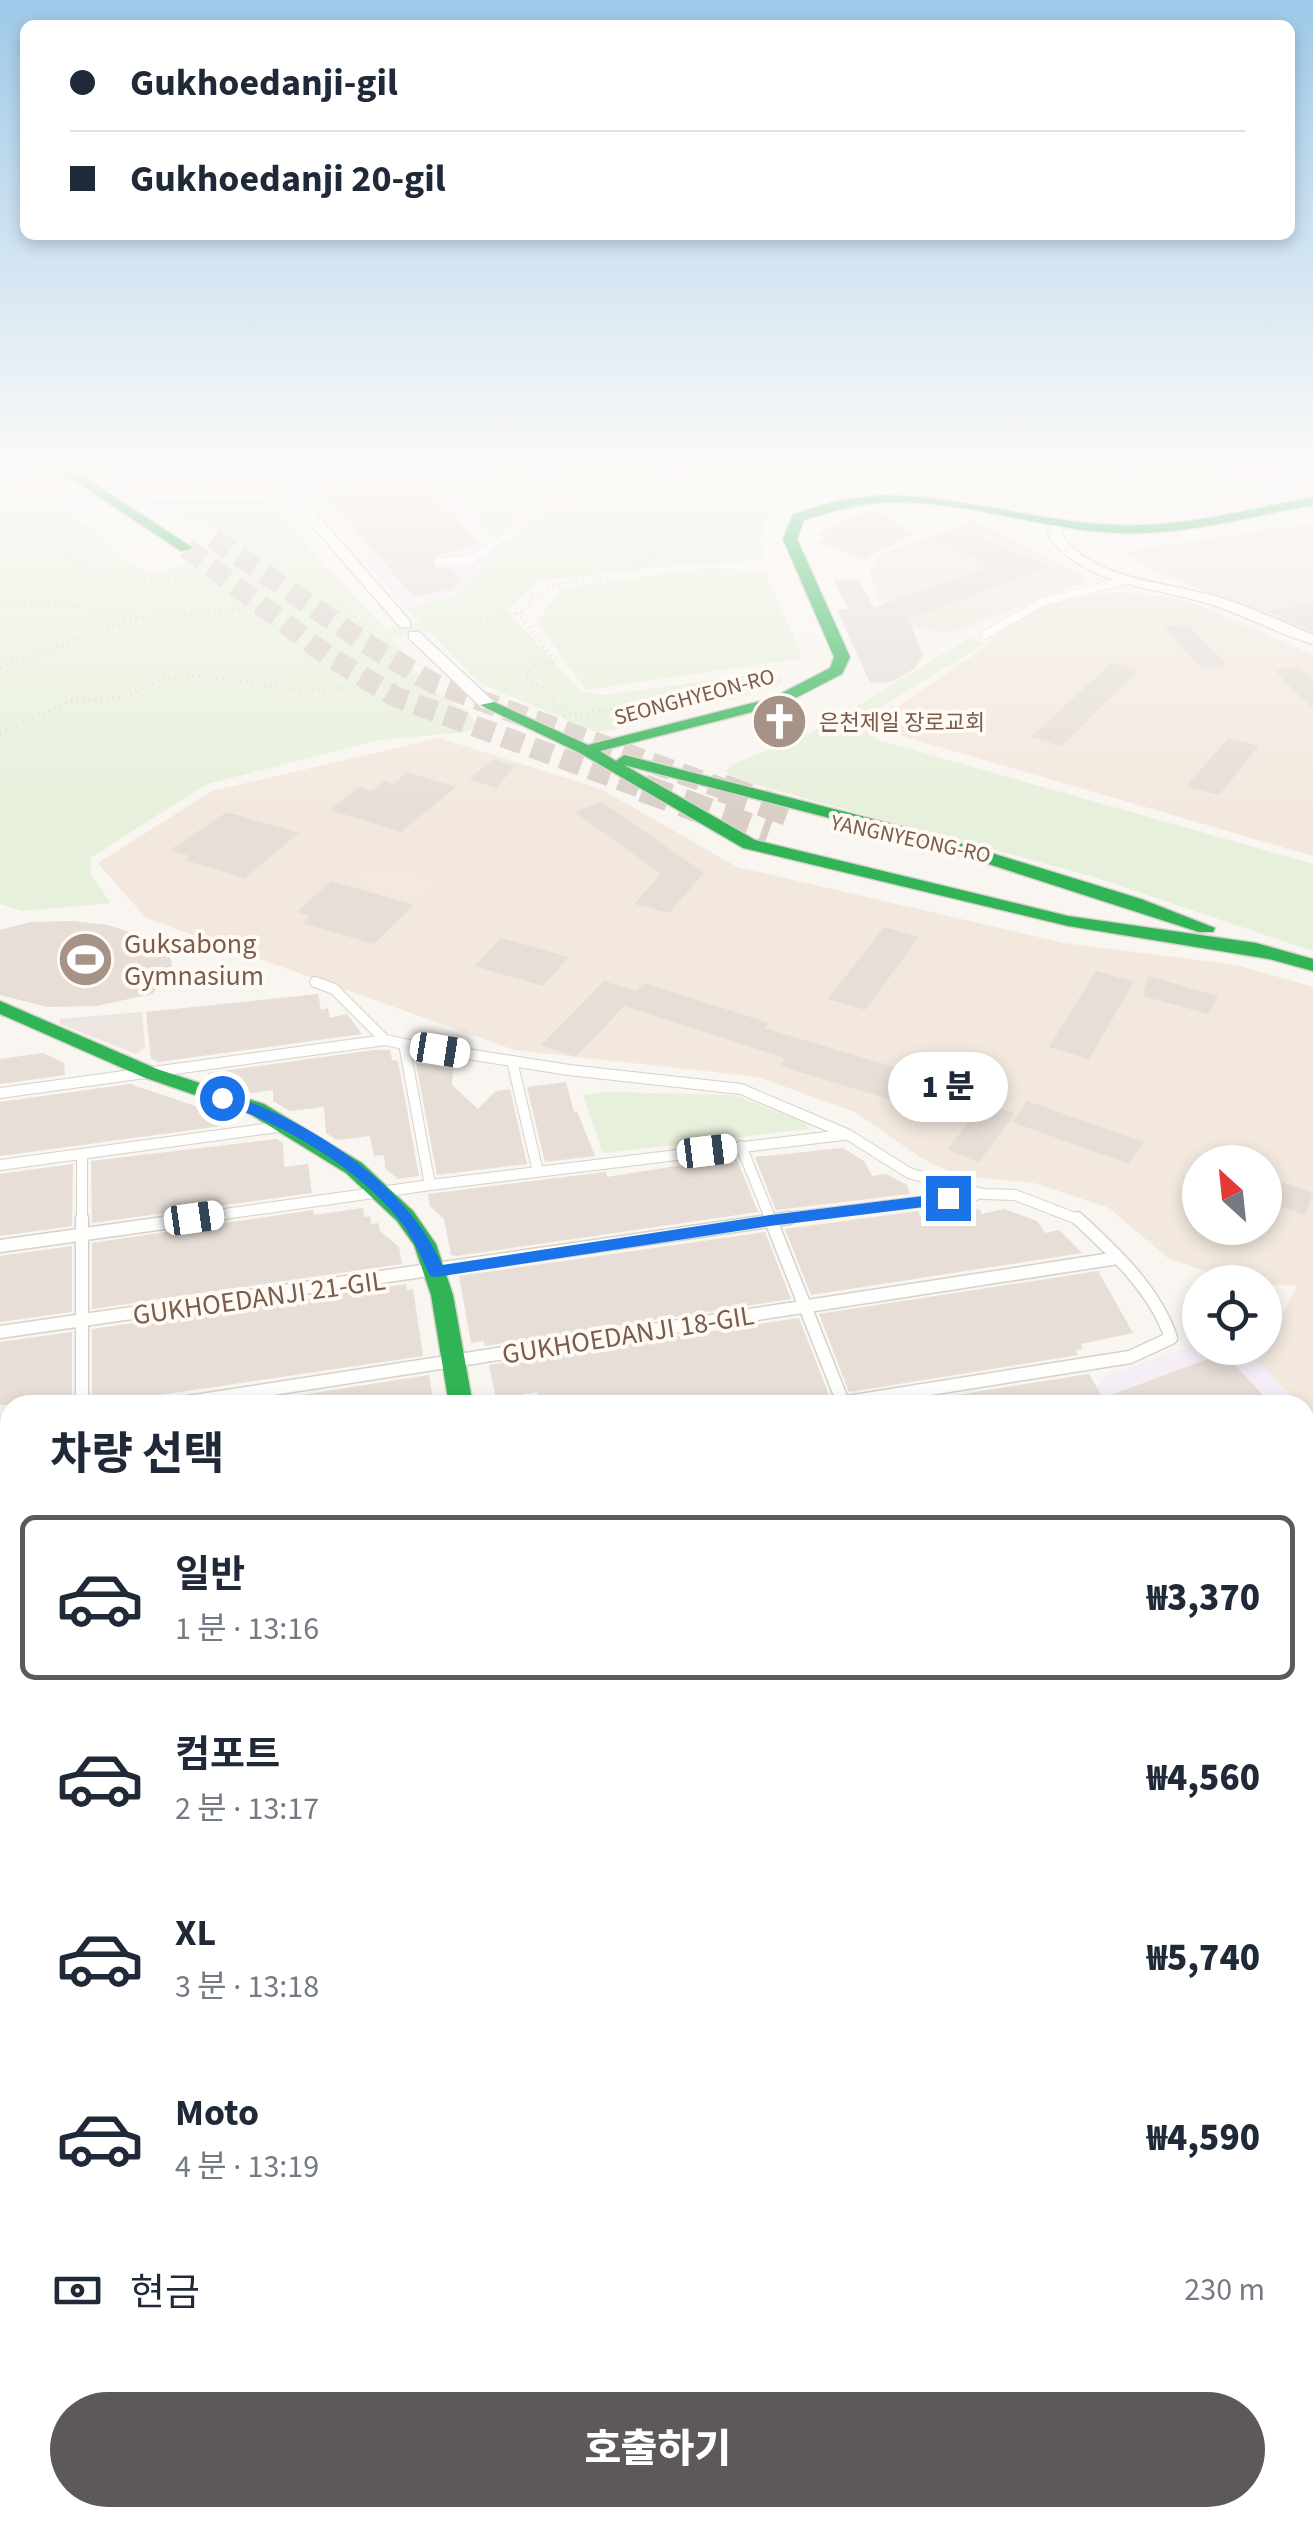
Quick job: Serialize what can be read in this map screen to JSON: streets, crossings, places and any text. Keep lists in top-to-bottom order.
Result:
{
  "streets": {
    "main road": ["SEONGHYEON-RO", "YANGNYEONG-RO"],
    "lane": ["GUKHOEDANJI 21-GIL", "GUKHOEDANJI 18-GIL"]
  },
  "places": {
    "church": ["은천제일 장로교회"],
    "sports": ["Guksabong Gymnasium"]
  },
  "north": "top left",
  "page": {
    "banner": ["Gukhoedanji-gil", "Gukhoedanji 20-gil"],
    "bubble": "1 분",
    "heading": "차량 선택",
    "list": [
      {
        "name": "일반",
        "note": "1 분 · 13:16",
        "value": "₩3,370"
      },
      {
        "name": "컴포트",
        "note": "2 분 · 13:17",
        "value": "₩4,560"
      },
      {
        "name": "XL",
        "note": "3 분 · 13:18",
        "value": "₩5,740"
      },
      {
        "name": "Moto",
        "note": "4 분 · 13:19",
        "value": "₩4,590"
      }
    ],
    "pay": ["현금", "230 m"],
    "buttons": "호출하기"
  }
}
